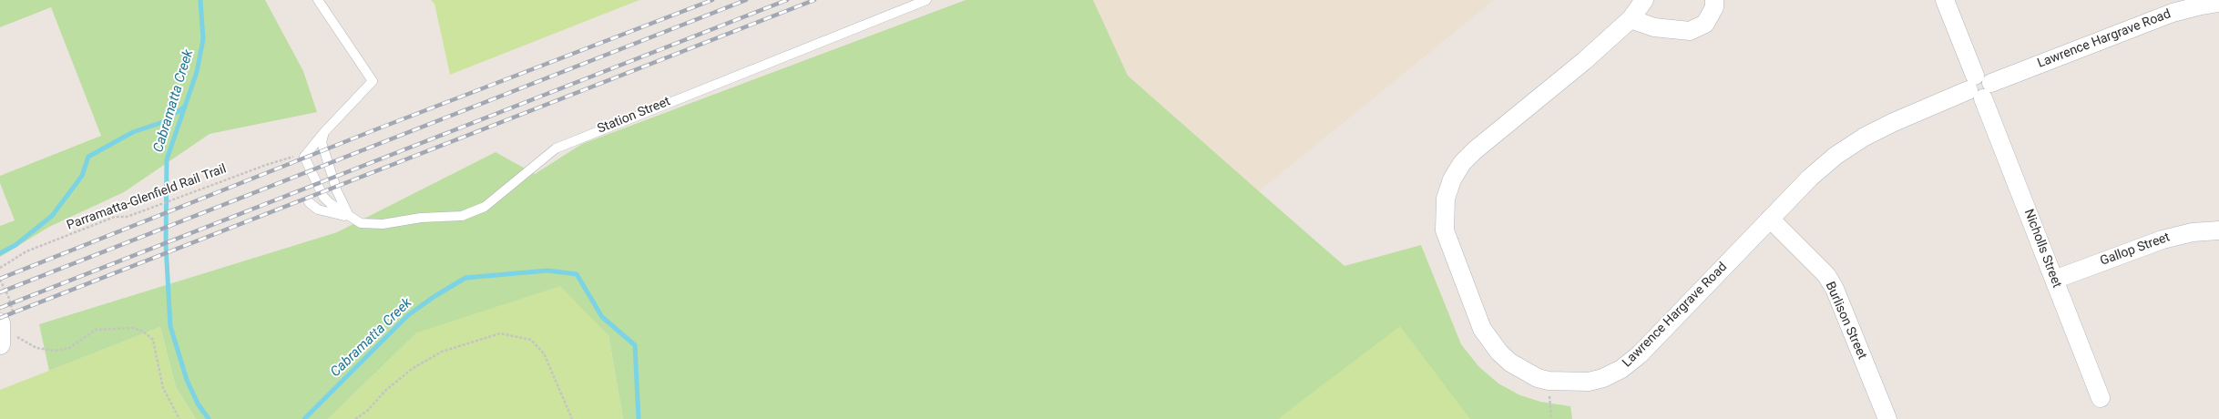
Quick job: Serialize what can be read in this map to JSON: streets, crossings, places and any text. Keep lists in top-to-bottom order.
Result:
{
  "streets": {
    "street": [
      "Lawrence Hargrave Road",
      "Nicholls Street",
      "Gallop Street",
      "Burlison Street"
    ],
    "lane": ["Station Street"],
    "path": ["Parramatta-Glenfield Rail Trail"]
  },
  "crossings": [
    ["Lawrence Hargrave Road", "Nicholls Street"],
    ["Lawrence Hargrave Road", "Burlison Street"],
    ["Nicholls Street", "Gallop Street"]
  ],
  "water": ["Cabramatta Creek"]
}
